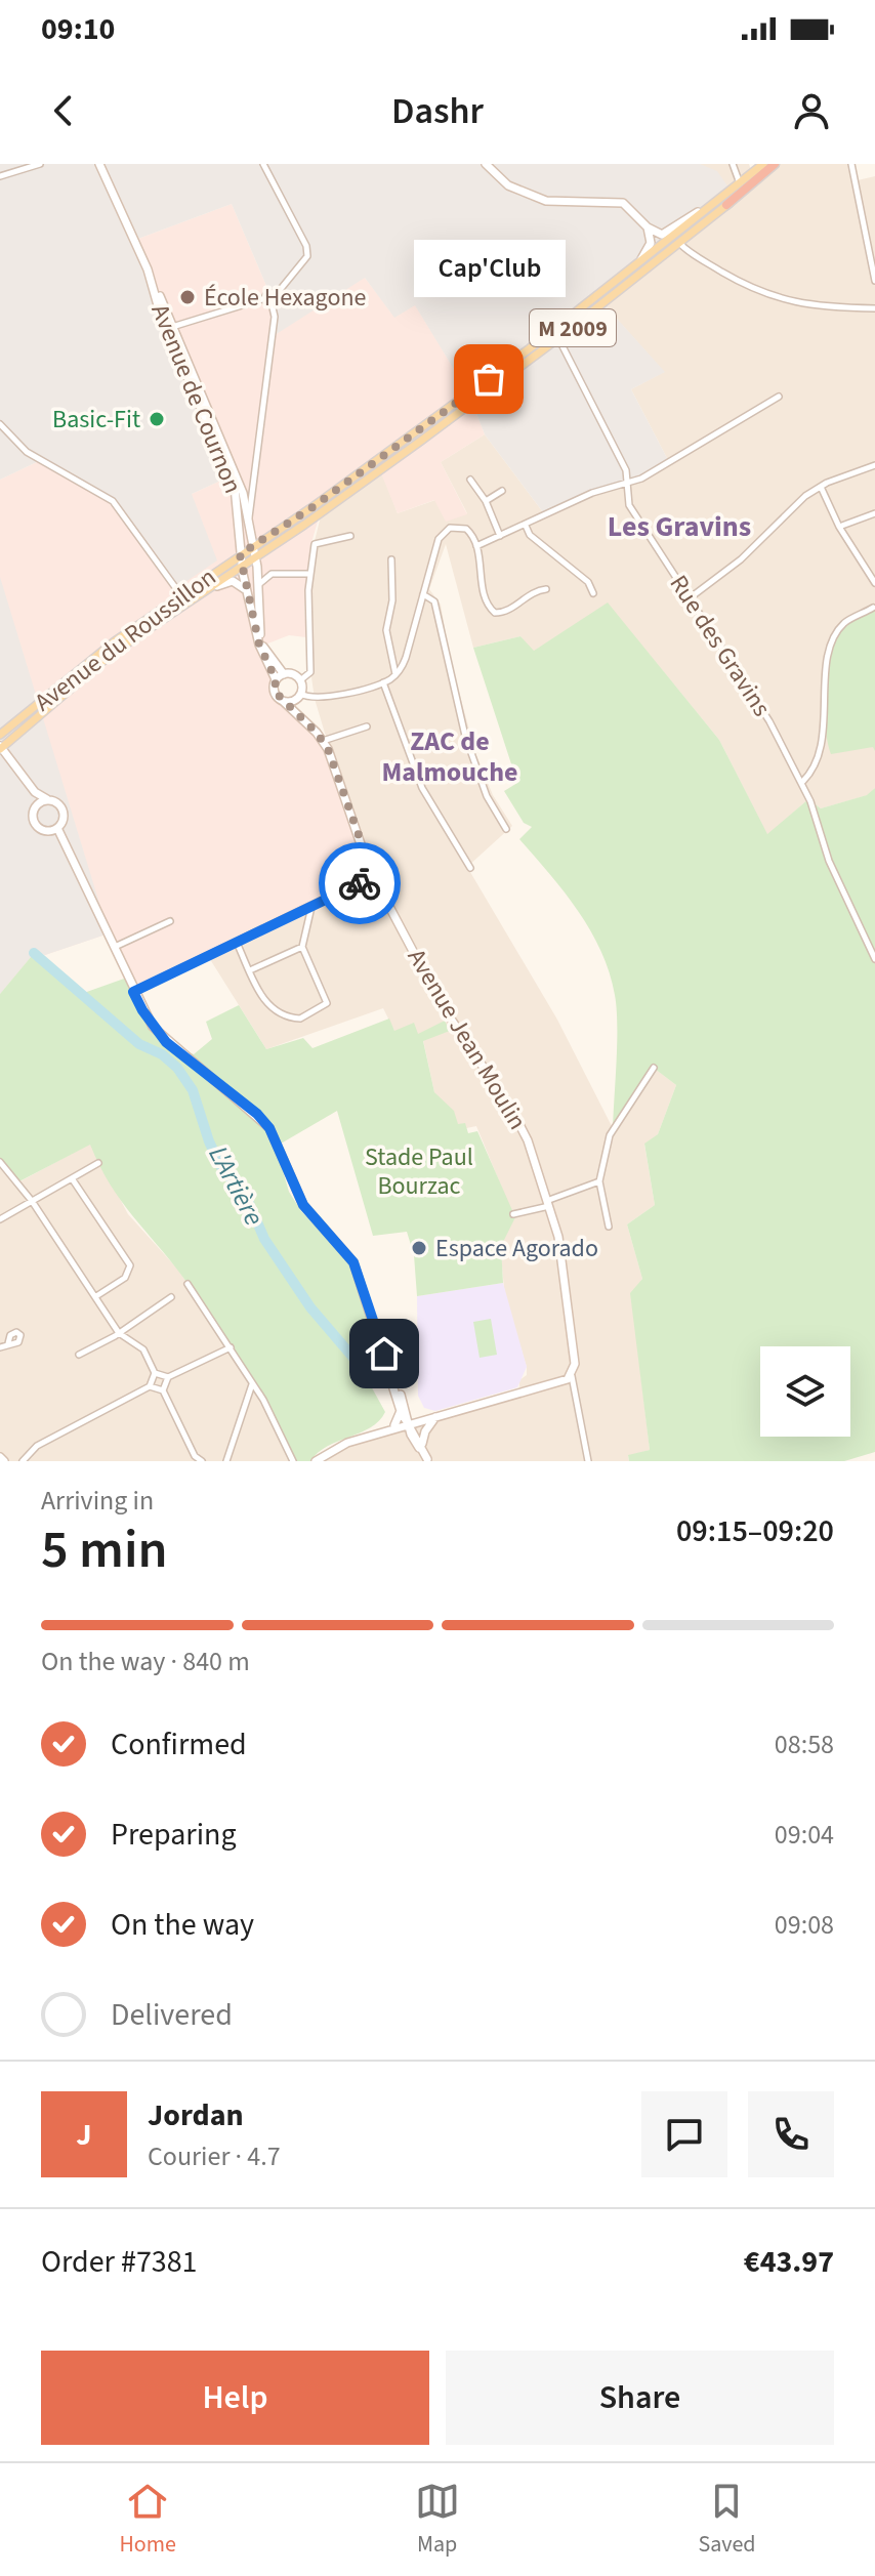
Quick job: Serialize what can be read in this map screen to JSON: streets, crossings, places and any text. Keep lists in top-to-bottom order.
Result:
{
  "streets": {
    "main road": [
      "M 2009",
      "Avenue de Cournon",
      "Avenue du Roussillon",
      "Avenue Jean Moulin"
    ],
    "street": ["Rue des Gravins"]
  },
  "crossings": [
    ["Avenue de Cournon", "Avenue du Roussillon"],
    ["Avenue du Roussillon", "Rue des Gravins"]
  ],
  "districts": ["Les Gravins", "ZAC de Malmouche"],
  "water": ["L'Artière"],
  "parks": ["Stade Paul Bourzac"],
  "places": [
    "École Hexagone",
    "Cap'Club",
    "Basic-Fit",
    "Espace Agorado"
  ],
  "page": {
    "status": "09:10",
    "header": "Dashr",
    "bubble": "Cap'Club",
    "heading": ["5 min", "Arriving in", "09:15–09:20"],
    "panel": [
      "Jordan",
      "Courier · 4.7",
      "Order #7381",
      "€43.97"
    ],
    "bar": "On the way · 840 m",
    "list": [
      ["Confirmed", "08:58"],
      ["Preparing", "09:04"],
      ["On the way", "09:08"],
      "Delivered"
    ],
    "round": "J",
    "buttons": ["Help", "Share"],
    "tabs": ["Home", "Map", "Saved"]
  }
}
